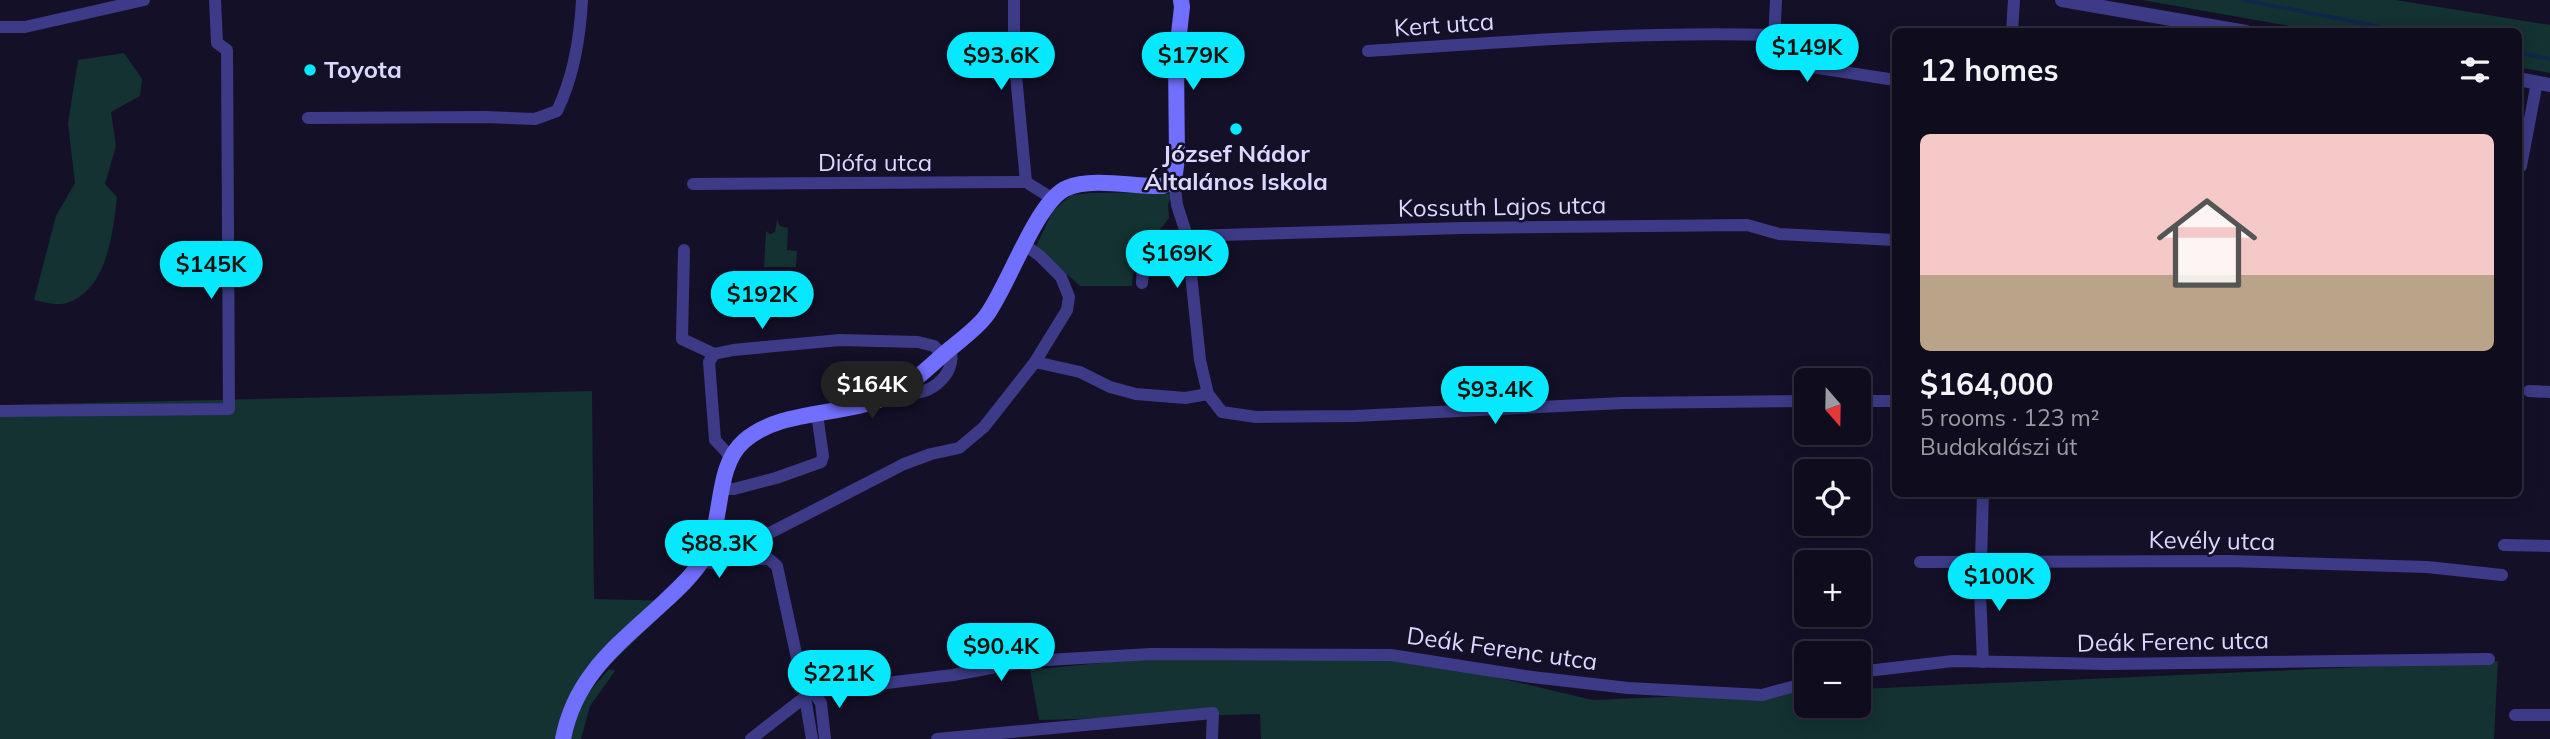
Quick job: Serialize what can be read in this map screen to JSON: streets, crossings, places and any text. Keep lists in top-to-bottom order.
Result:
{
  "streets": {
    "street": [
      "Kert utca",
      "Diófa utca",
      "Kossuth Lajos utca",
      "Kevély utca",
      "Deák Ferenc utca"
    ]
  },
  "places": ["Toyota", "József Nádor Általános Iskola"],
  "north": "bottom",
  "page": {
    "price": [
      "$149K",
      "$93.6K",
      "$179K",
      "$169K",
      "$145K",
      "$192K",
      "$164K",
      "$93.4K",
      "$88.3K",
      "$100K",
      "$90.4K",
      "$221K"
    ],
    "heading": "12 homes",
    "list": [
      {
        "name": "$164,000",
        "note": "5 rooms · 123 m² · Budakalászi út"
      }
    ],
    "map_buttons": ["+", "−"]
  }
}
